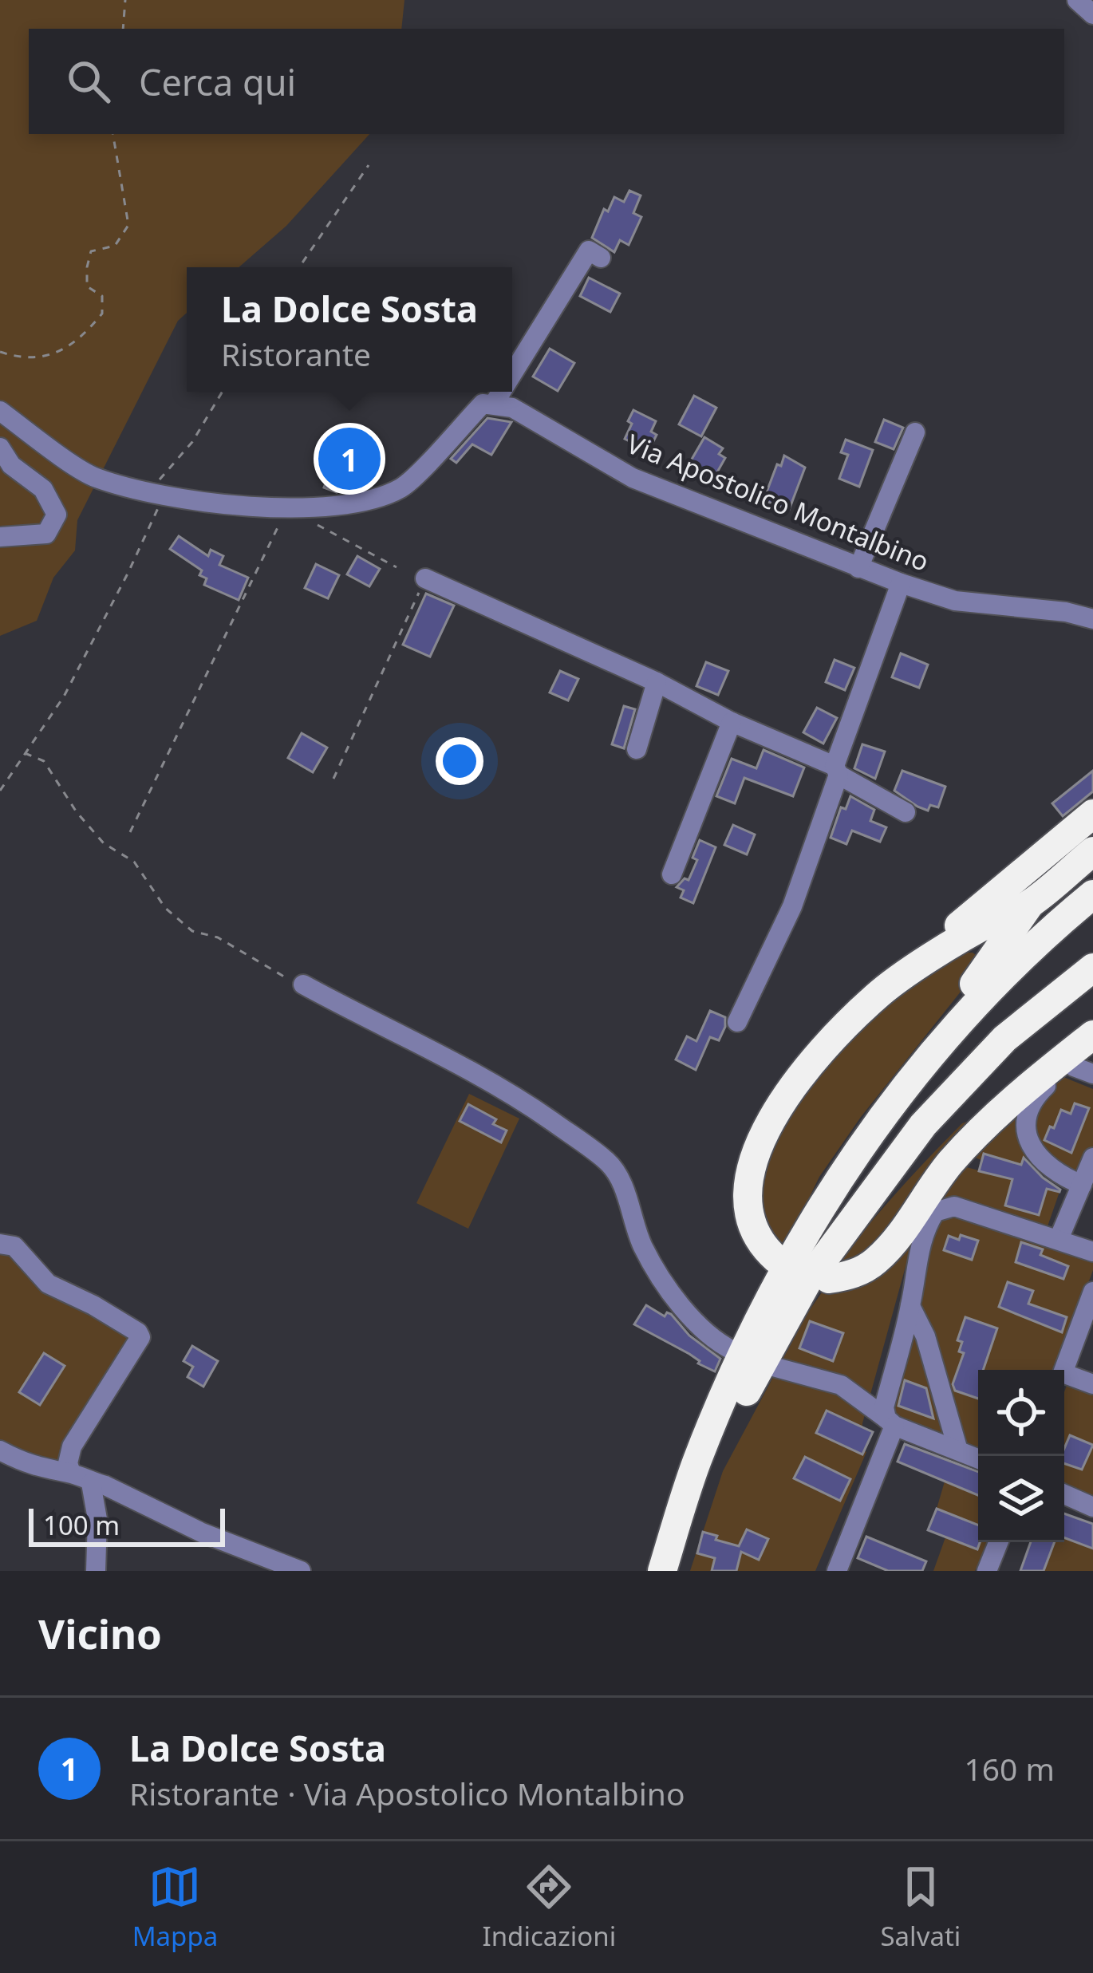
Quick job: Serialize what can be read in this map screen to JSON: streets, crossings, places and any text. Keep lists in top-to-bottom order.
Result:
{
  "streets": {
    "street": ["Via Apostolico Montalbino"]
  },
  "scale_bar": "100 m",
  "page": {
    "search": "Cerca qui",
    "popup": ["La Dolce Sosta", "Ristorante"],
    "pins": "1",
    "scale": "100 m",
    "heading": "Vicino",
    "list": [
      {
        "mark": "1",
        "name": "La Dolce Sosta",
        "note": "Ristorante · Via Apostolico Montalbino",
        "value": "160 m"
      }
    ],
    "nav": ["Mappa", "Indicazioni", "Salvati"]
  }
}
